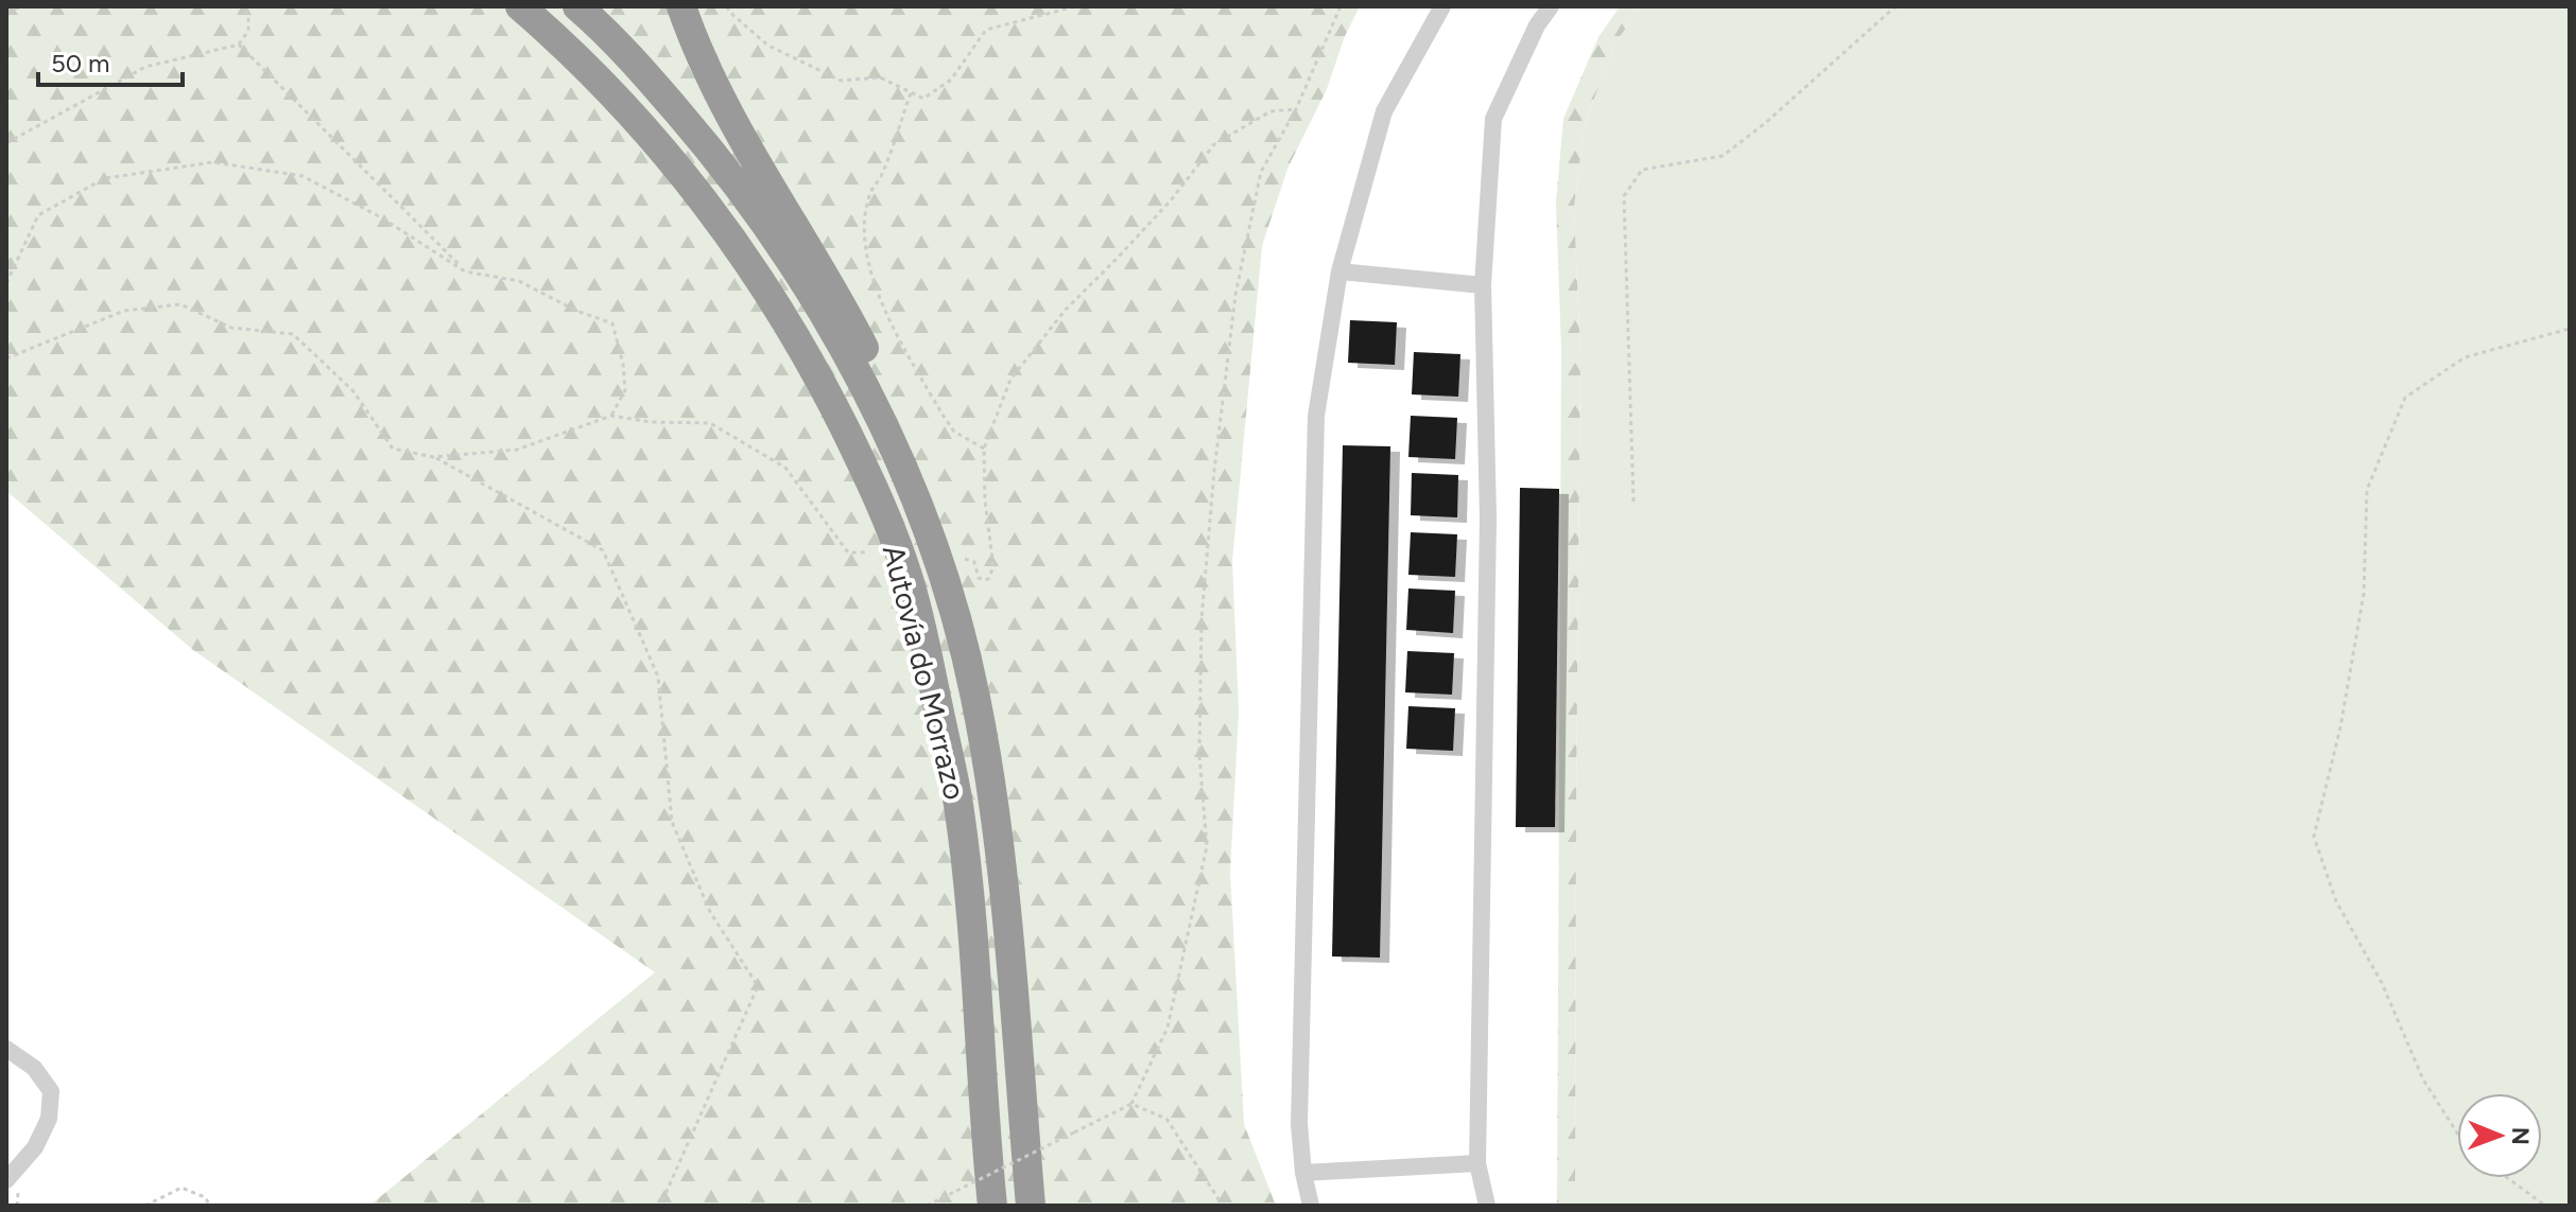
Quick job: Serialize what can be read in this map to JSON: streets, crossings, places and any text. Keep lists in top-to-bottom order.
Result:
{
  "streets": {
    "highway": ["Autovía do Morrazo"]
  },
  "scale_bar": "50 m",
  "north": "right"
}
